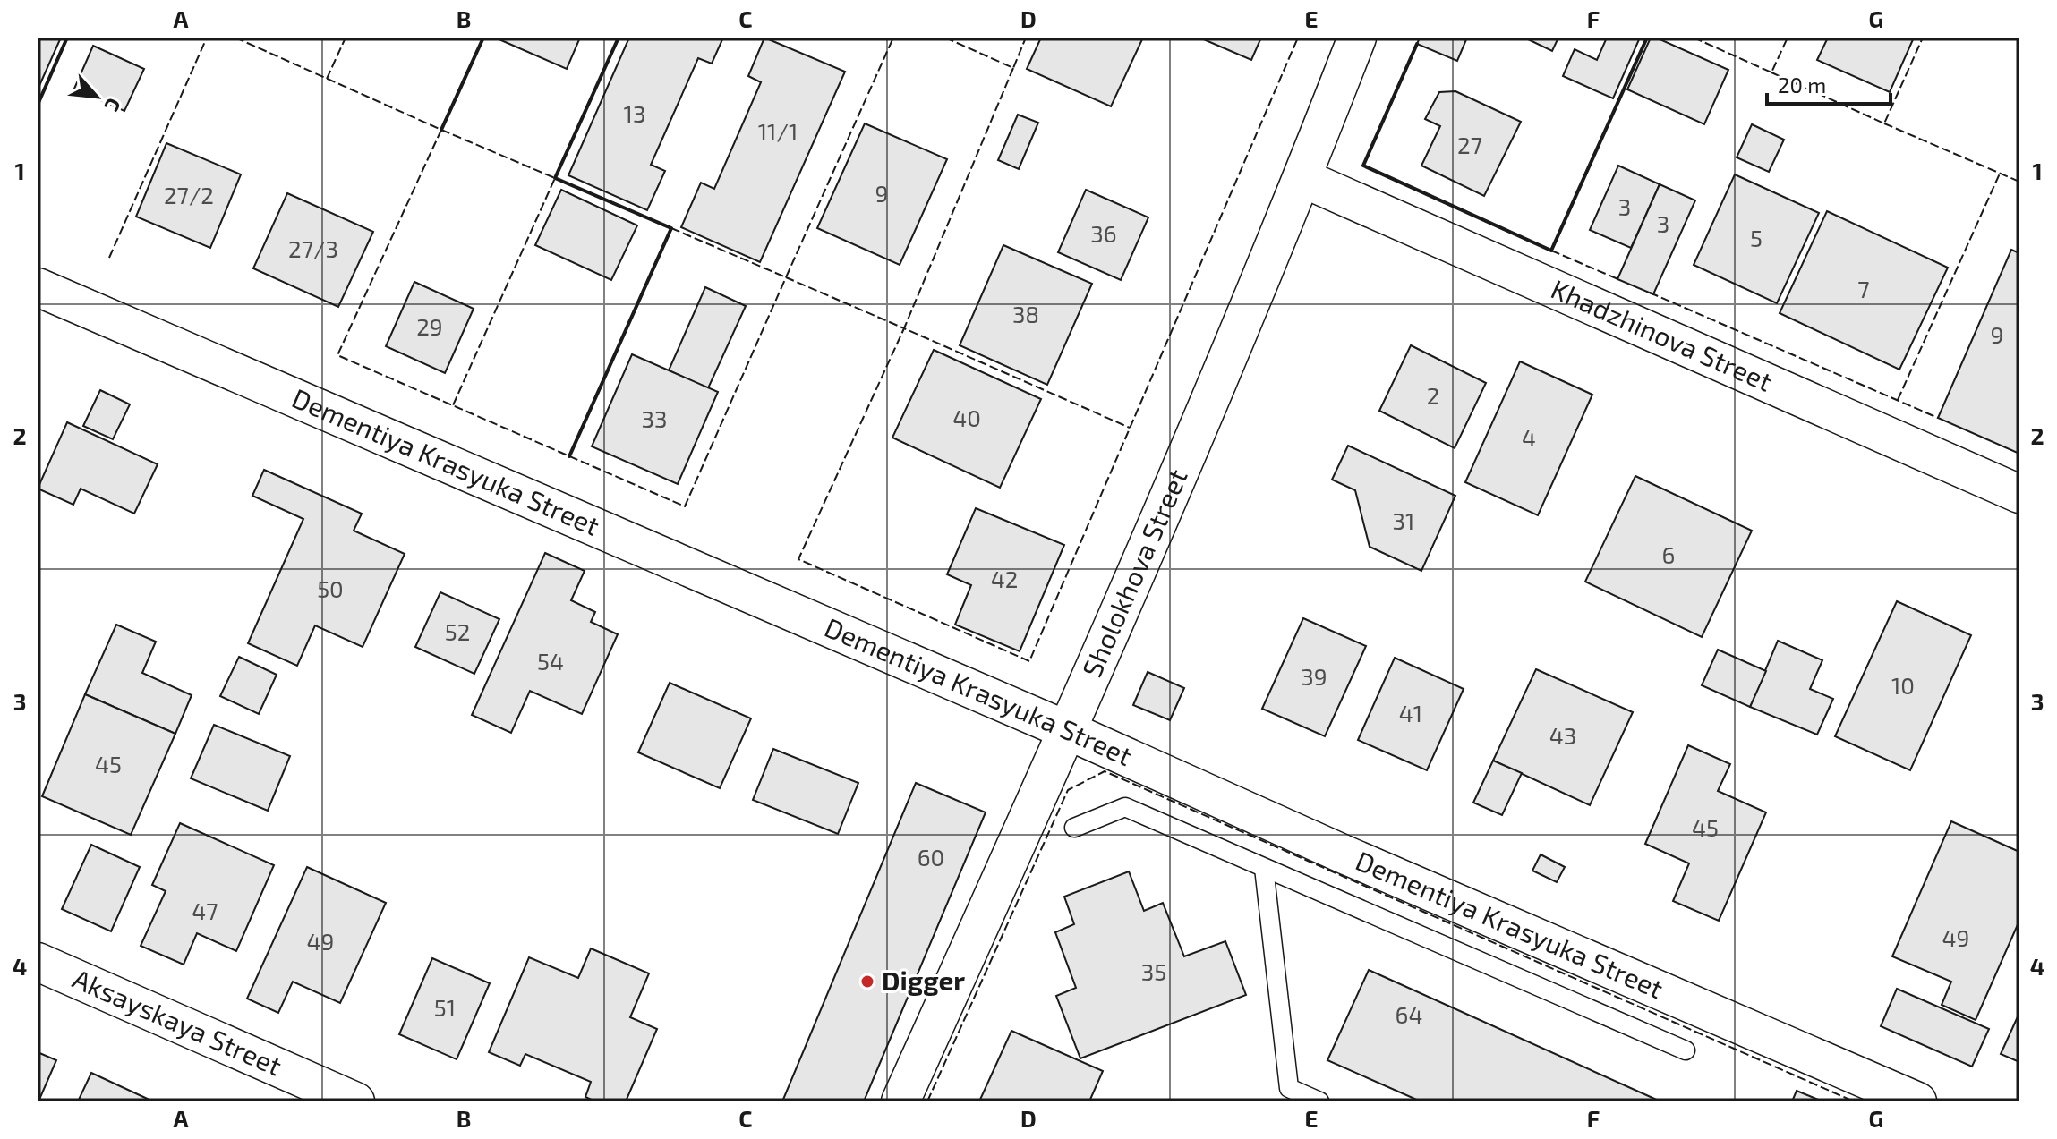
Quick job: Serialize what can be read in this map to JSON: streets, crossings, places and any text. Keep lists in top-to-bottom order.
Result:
{
  "streets": {
    "street": [
      "Khadzhinova Street",
      "Dementiya Krasyuka Street",
      "Sholokhova Street",
      "Aksayskaya Street"
    ]
  },
  "crossings": [
    ["Khadzhinova Street", "Sholokhova Street"],
    ["Dementiya Krasyuka Street", "Sholokhova Street"]
  ],
  "places": ["Digger"],
  "house_numbers": [
    "13",
    "11/1",
    "27",
    "9",
    "27/2",
    "3",
    "3",
    "36",
    "5",
    "27/3",
    "7",
    "38",
    "29",
    "9",
    "2",
    "40",
    "33",
    "4",
    "31",
    "6",
    "42",
    "50",
    "52",
    "54",
    "39",
    "10",
    "41",
    "43",
    "45",
    "45",
    "60",
    "47",
    "49",
    "49",
    "35",
    "51",
    "64"
  ],
  "scale_bar": "20 m",
  "north": "bottom right",
  "grid": {
    "columns": [
      "A",
      "B",
      "C",
      "D",
      "E",
      "F",
      "G"
    ],
    "rows": [
      "1",
      "2",
      "3",
      "4"
    ]
  }
}
